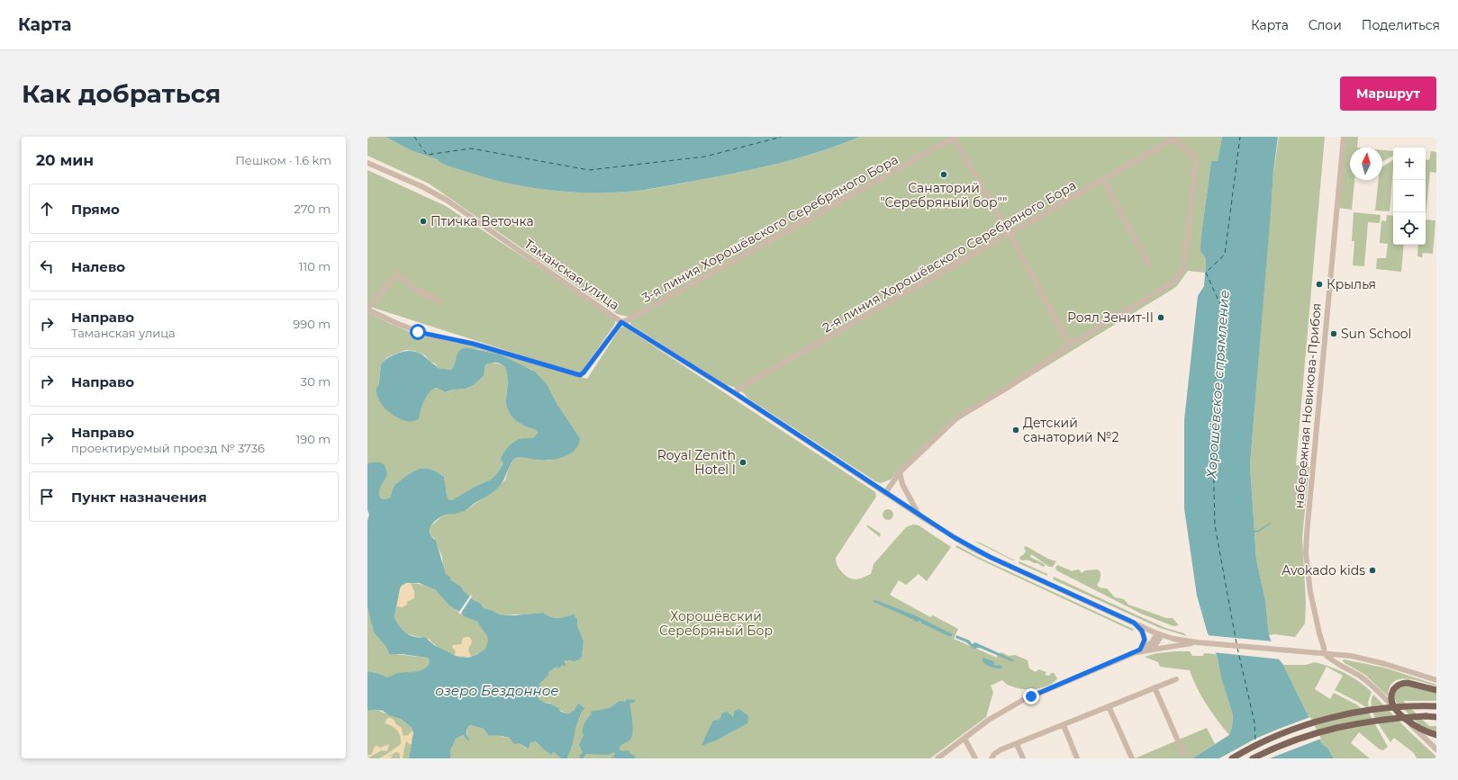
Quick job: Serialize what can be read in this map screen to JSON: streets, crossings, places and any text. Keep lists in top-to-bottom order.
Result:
{
  "streets": {
    "street": [
      "3-я линия Хорошёвского Серебряного Бора",
      "2-я линия Хорошёвского Серебряного Бора",
      "Таманская улица",
      "набережная Новикова-Прибоя"
    ]
  },
  "crossings": [
    ["3-я линия Хорошёвского Серебряного Бора", "Таманская улица"],
    ["2-я линия Хорошёвского Серебряного Бора", "Таманская улица"]
  ],
  "water": ["Хорошёвское спрямление", "озеро Бездонное"],
  "parks": ["Хорошёвский Серебряный Бор"],
  "places": [
    "Санаторий \"Серебряный бор\"\"",
    "Птичка Веточка",
    "Крылья",
    "Роял Зенит-II",
    "Sun School",
    "Детский санаторий №2",
    "Royal Zenith Hotel I",
    "Avokado kids"
  ],
  "north": "top",
  "page": {
    "header": "Карта",
    "nav": ["Карта", "Слои", "Поделиться"],
    "buttons": "Маршрут",
    "title": "Как добраться",
    "heading": ["20 мин", "Пешком · 1.6 km"],
    "map_buttons": ["+", "−"],
    "list": [
      ["Прямо", "270 m"],
      ["Налево", "110 m"],
      ["Направо", "Таманская улица", "990 m"],
      ["Направо", "30 m"],
      ["Направо", "проектируемый проезд № 3736", "190 m"],
      "Пункт назначения"
    ]
  }
}
